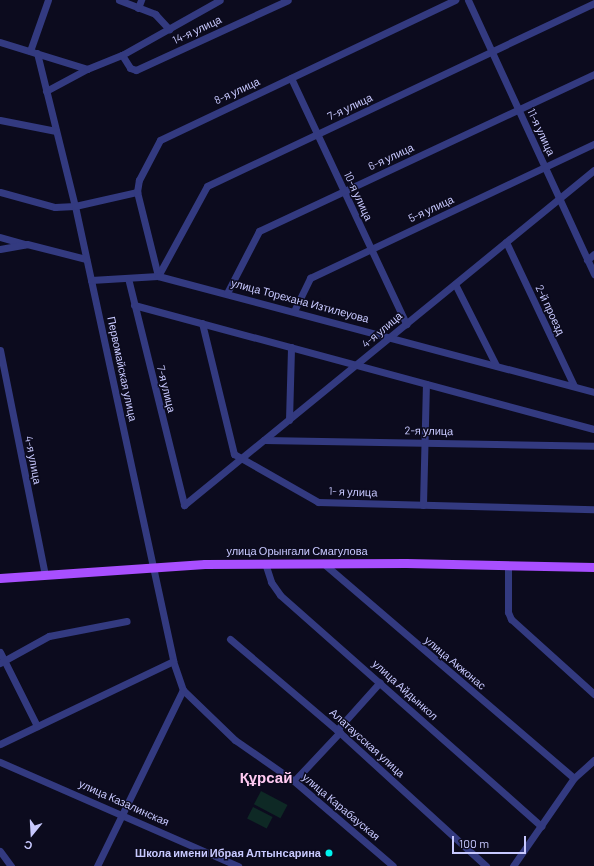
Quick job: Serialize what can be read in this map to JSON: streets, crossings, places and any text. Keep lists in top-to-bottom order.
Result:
{
  "streets": {
    "main road": ["улица Орынгали Смагулова"],
    "street": [
      "14-я улица",
      "8-я улица",
      "7-я улица",
      "11-я улица",
      "6-я улица",
      "10-я улица",
      "5-я улица",
      "улица Торехана Изтилеуова",
      "2-й проезд",
      "4-я улица",
      "Первомайская улица",
      "2-я улица",
      "1- я улица",
      "улица Акжонас",
      "улица Айдынкол",
      "Алатаусская улица",
      "улица Казалинская",
      "улица Карабауская"
    ]
  },
  "crossings": [
    ["8-я улица", "10-я улица"],
    ["7-я улица", "11-я улица"],
    ["7-я улица", "10-я улица"],
    ["7-я улица", "улица Торехана Изтилеуова"],
    ["7-я улица", "4-я улица"],
    ["11-я улица", "6-я улица"],
    ["11-я улица", "5-я улица"],
    ["11-я улица", "4-я улица"],
    ["6-я улица", "10-я улица"],
    ["6-я улица", "улица Торехана Изтилеуова"],
    ["10-я улица", "5-я улица"],
    ["10-я улица", "4-я улица"],
    ["5-я улица", "улица Торехана Изтилеуова"],
    ["улица Торехана Изтилеуова", "2-й проезд"],
    ["улица Торехана Изтилеуова", "4-я улица"],
    ["улица Торехана Изтилеуова", "Первомайская улица"],
    ["2-й проезд", "4-я улица"],
    ["4-я улица", "2-я улица"],
    ["4-я улица", "1- я улица"],
    ["4-я улица", "улица Орынгали Смагулова"],
    ["Первомайская улица", "улица Орынгали Смагулова"],
    ["Первомайская улица", "улица Карабауская"],
    ["улица Орынгали Смагулова", "улица Акжонас"],
    ["улица Орынгали Смагулова", "улица Айдынкол"]
  ],
  "districts": ["Құрсай"],
  "places": ["Школа имени Ибрая Алтынсарина"],
  "scale_bar": "100 m",
  "north": "bottom"
}
